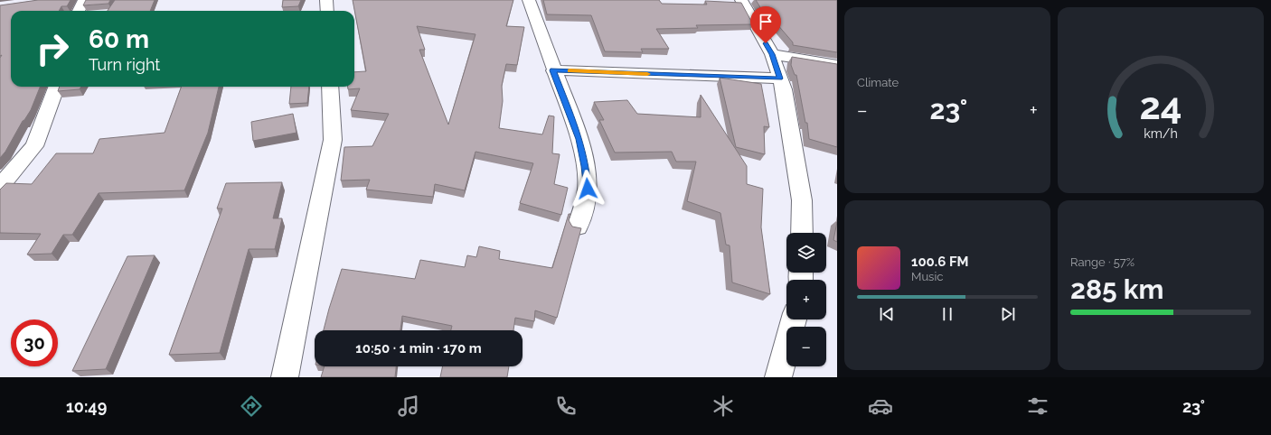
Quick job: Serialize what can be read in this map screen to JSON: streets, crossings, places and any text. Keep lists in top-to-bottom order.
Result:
{
  "page": {
    "tile": [
      "Climate",
      ["Range · 57%", "285 km"]
    ],
    "turn": ["60 m", "Turn right"],
    "heat": ["−", "23°", "+"],
    "map_buttons": ["+", "−"],
    "song": ["100.6 FM", "Music"],
    "limit": "30",
    "trip": "10:50 · 1 min · 170 m",
    "tabs": ["10:49", "23°"],
    "gauge": ["24", "km/h"]
  }
}
